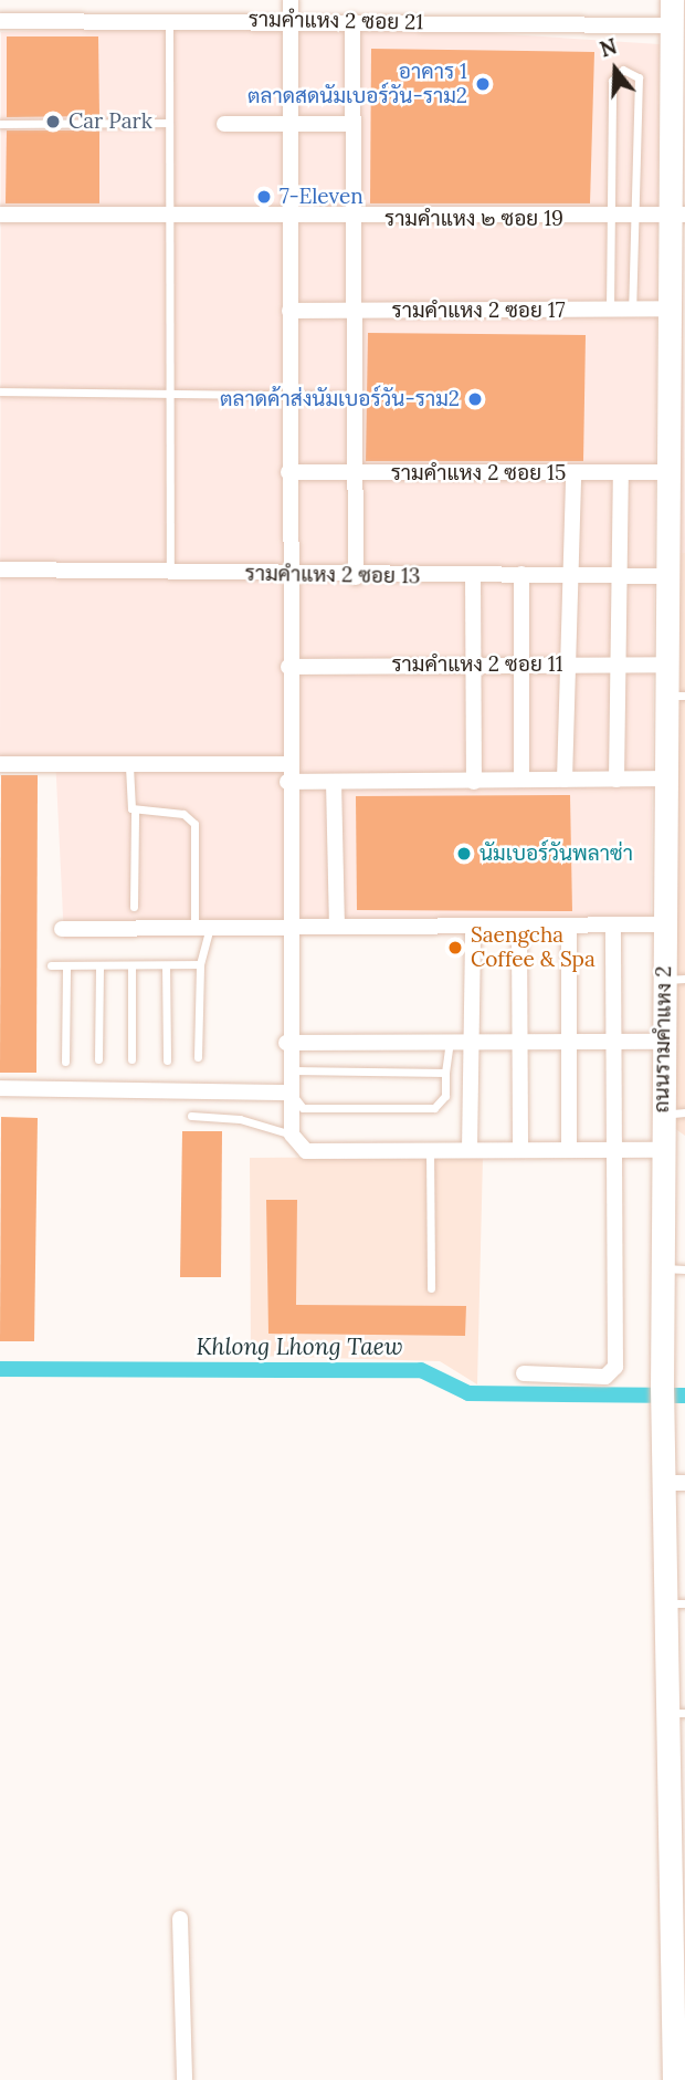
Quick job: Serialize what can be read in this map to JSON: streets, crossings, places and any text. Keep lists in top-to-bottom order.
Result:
{
  "streets": {
    "main road": ["ถนนรามคำแหง 2"],
    "street": [
      "รามคำแหง 2 ซอย 21",
      "รามคำแหง ๒ ซอย 19",
      "รามคำแหง 2 ซอย 17",
      "รามคำแหง 2 ซอย 15",
      "รามคำแหง 2 ซอย 13",
      "รามคำแหง 2 ซอย 11"
    ]
  },
  "crossings": [
    ["รามคำแหง 2 ซอย 21", "ถนนรามคำแหง 2"],
    ["รามคำแหง ๒ ซอย 19", "ถนนรามคำแหง 2"],
    ["รามคำแหง 2 ซอย 17", "ถนนรามคำแหง 2"],
    ["รามคำแหง 2 ซอย 15", "ถนนรามคำแหง 2"],
    ["รามคำแหง 2 ซอย 13", "ถนนรามคำแหง 2"],
    ["รามคำแหง 2 ซอย 11", "ถนนรามคำแหง 2"]
  ],
  "water": ["Khlong Lhong Taew"],
  "places": [
    "อาคาร 1 ตลาดสดนัมเบอร์วัน-ราม2",
    "Car Park",
    "7-Eleven",
    "ตลาดค้าส่งนัมเบอร์วัน-ราม2",
    "นัมเบอร์วันพลาซ่า",
    "Saengcha Coffee & Spa"
  ],
  "north": "top"
}
